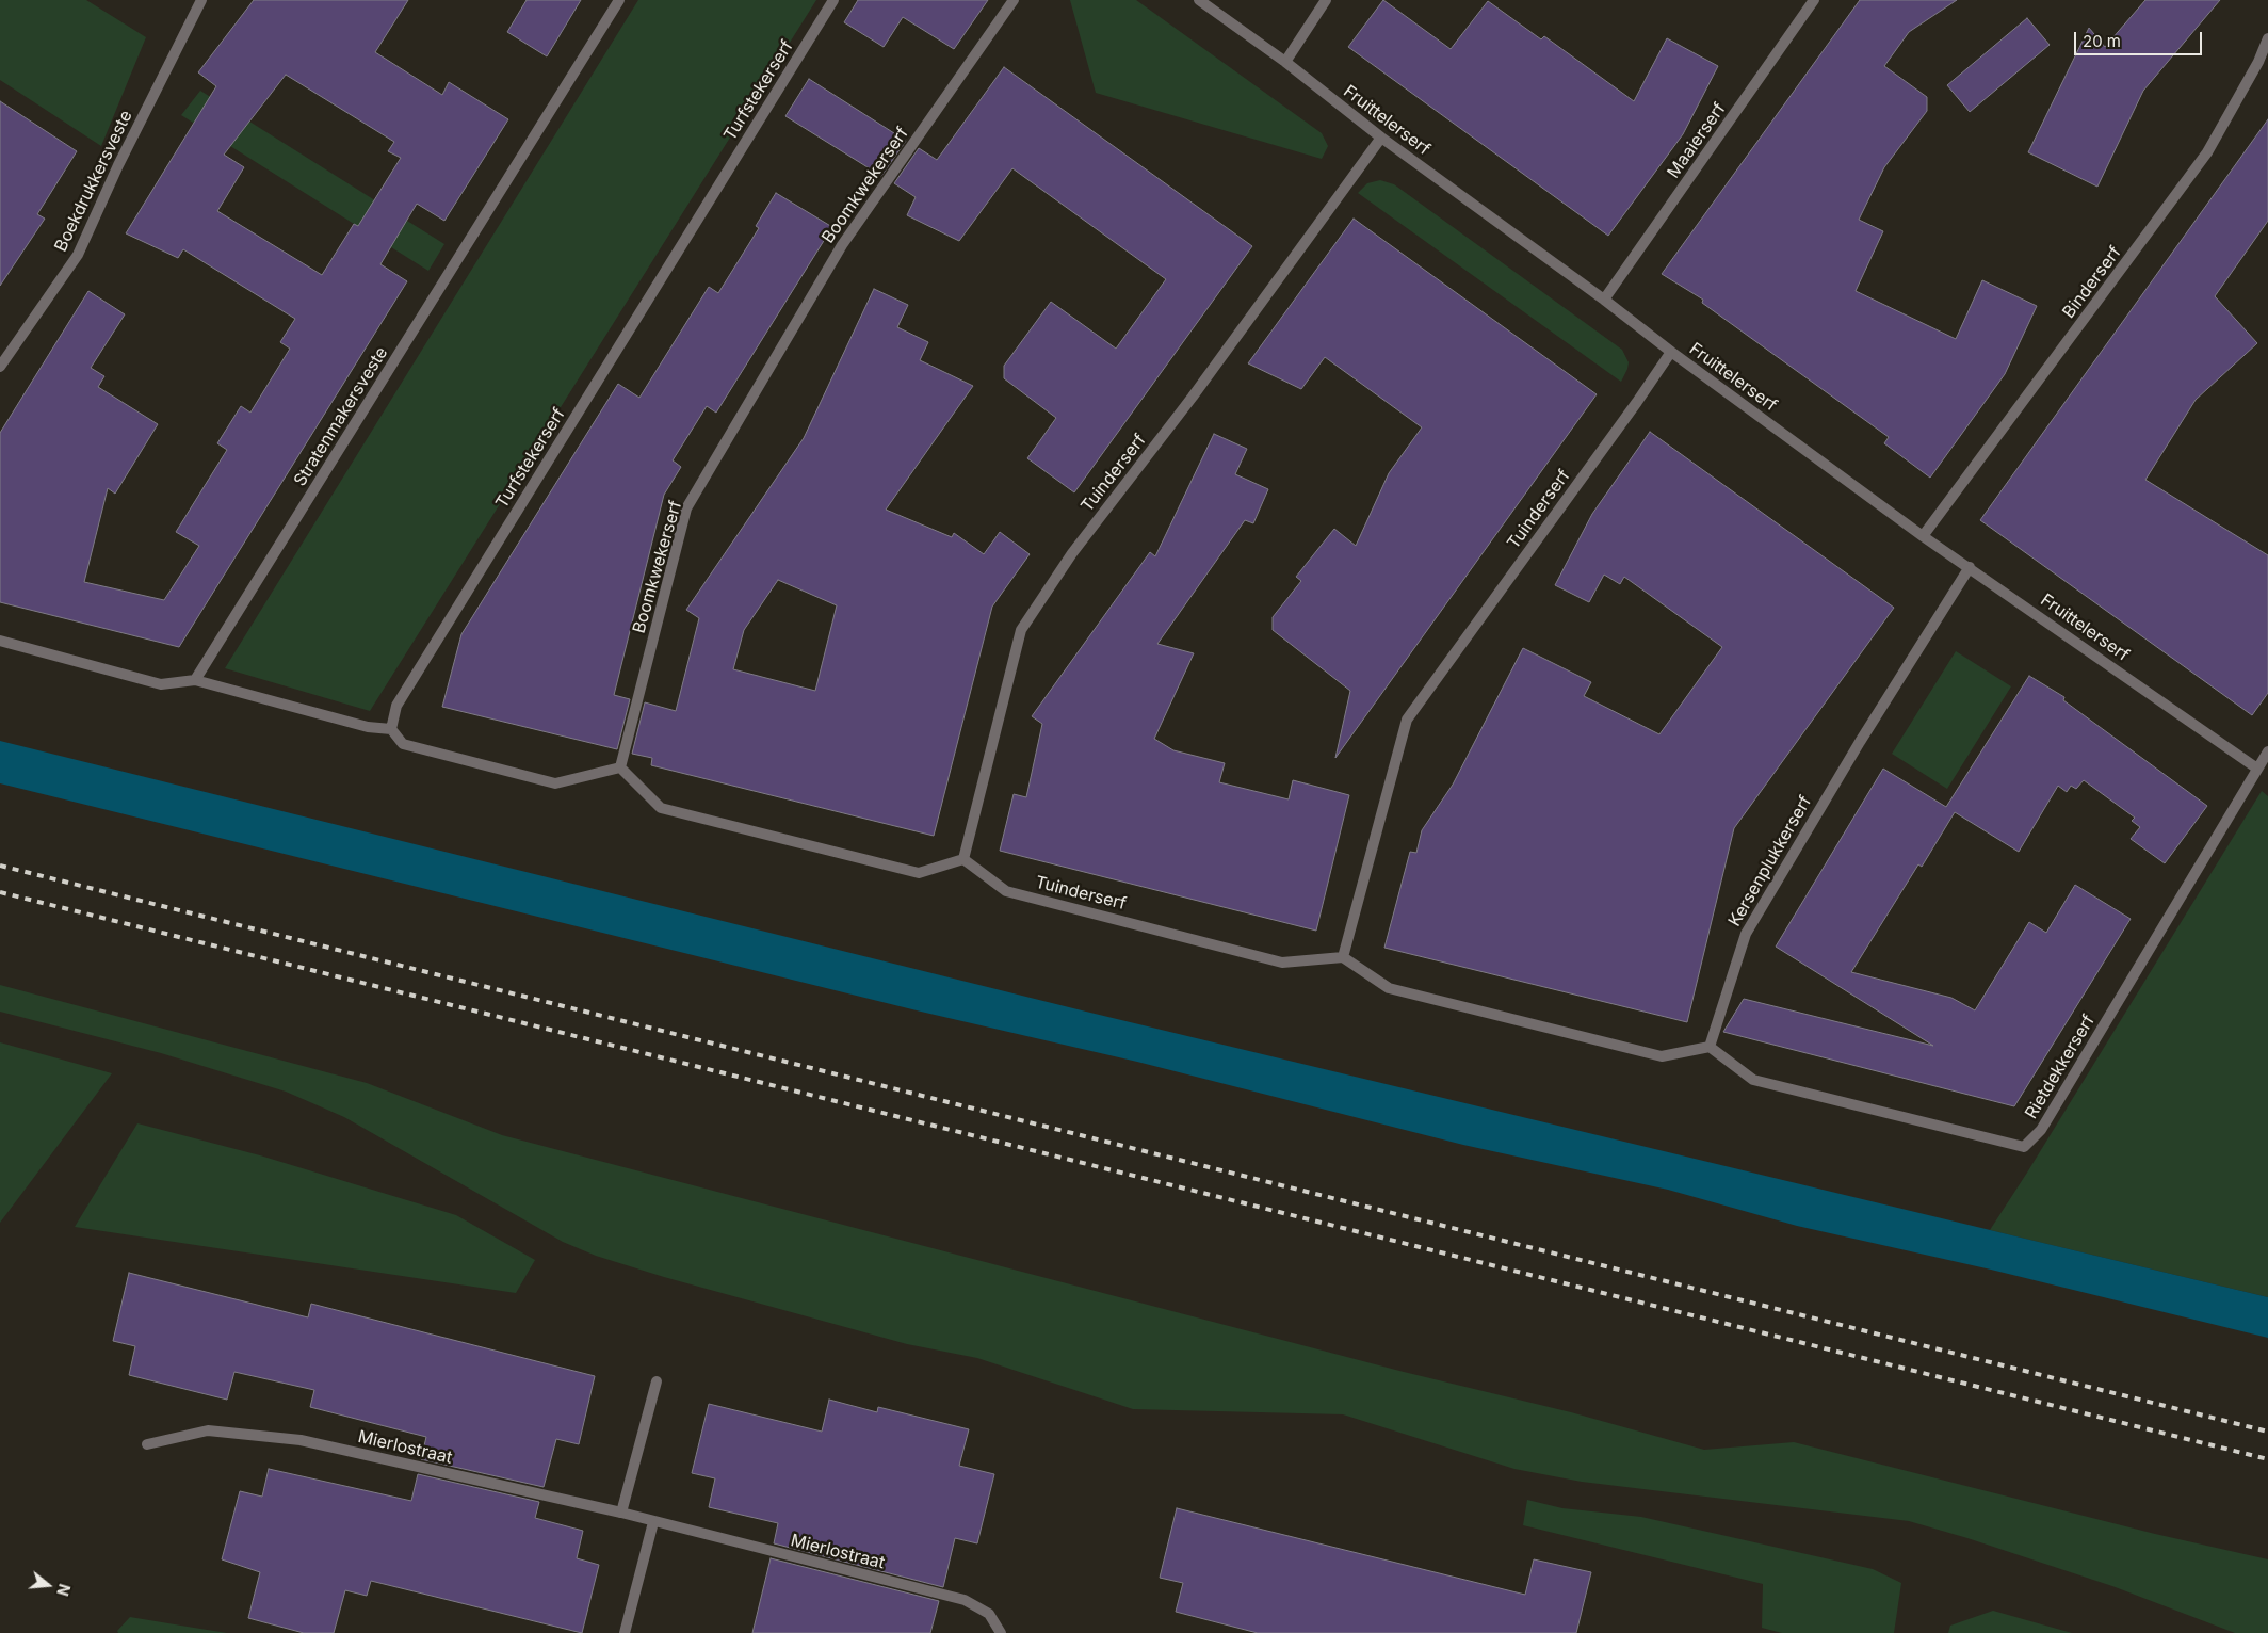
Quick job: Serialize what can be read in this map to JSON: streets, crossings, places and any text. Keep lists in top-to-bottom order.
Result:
{
  "streets": {
    "street": [
      "Turfstekerserf",
      "Fruittelerserf",
      "Maaierserf",
      "Boekdrukkersveste",
      "Boomkwekerserf",
      "Binderserf",
      "Stratenmakersveste",
      "Tuinderserf",
      "Kersenplukkerserf",
      "Rietdekkerserf",
      "Mierlostraat"
    ]
  },
  "crossings": [
    ["Fruittelerserf", "Maaierserf"],
    ["Fruittelerserf", "Binderserf"],
    ["Fruittelerserf", "Tuinderserf"],
    ["Fruittelerserf", "Kersenplukkerserf"],
    ["Fruittelerserf", "Rietdekkerserf"],
    ["Kersenplukkerserf", "Rietdekkerserf"]
  ],
  "scale_bar": "20 m",
  "north": "right"
}
